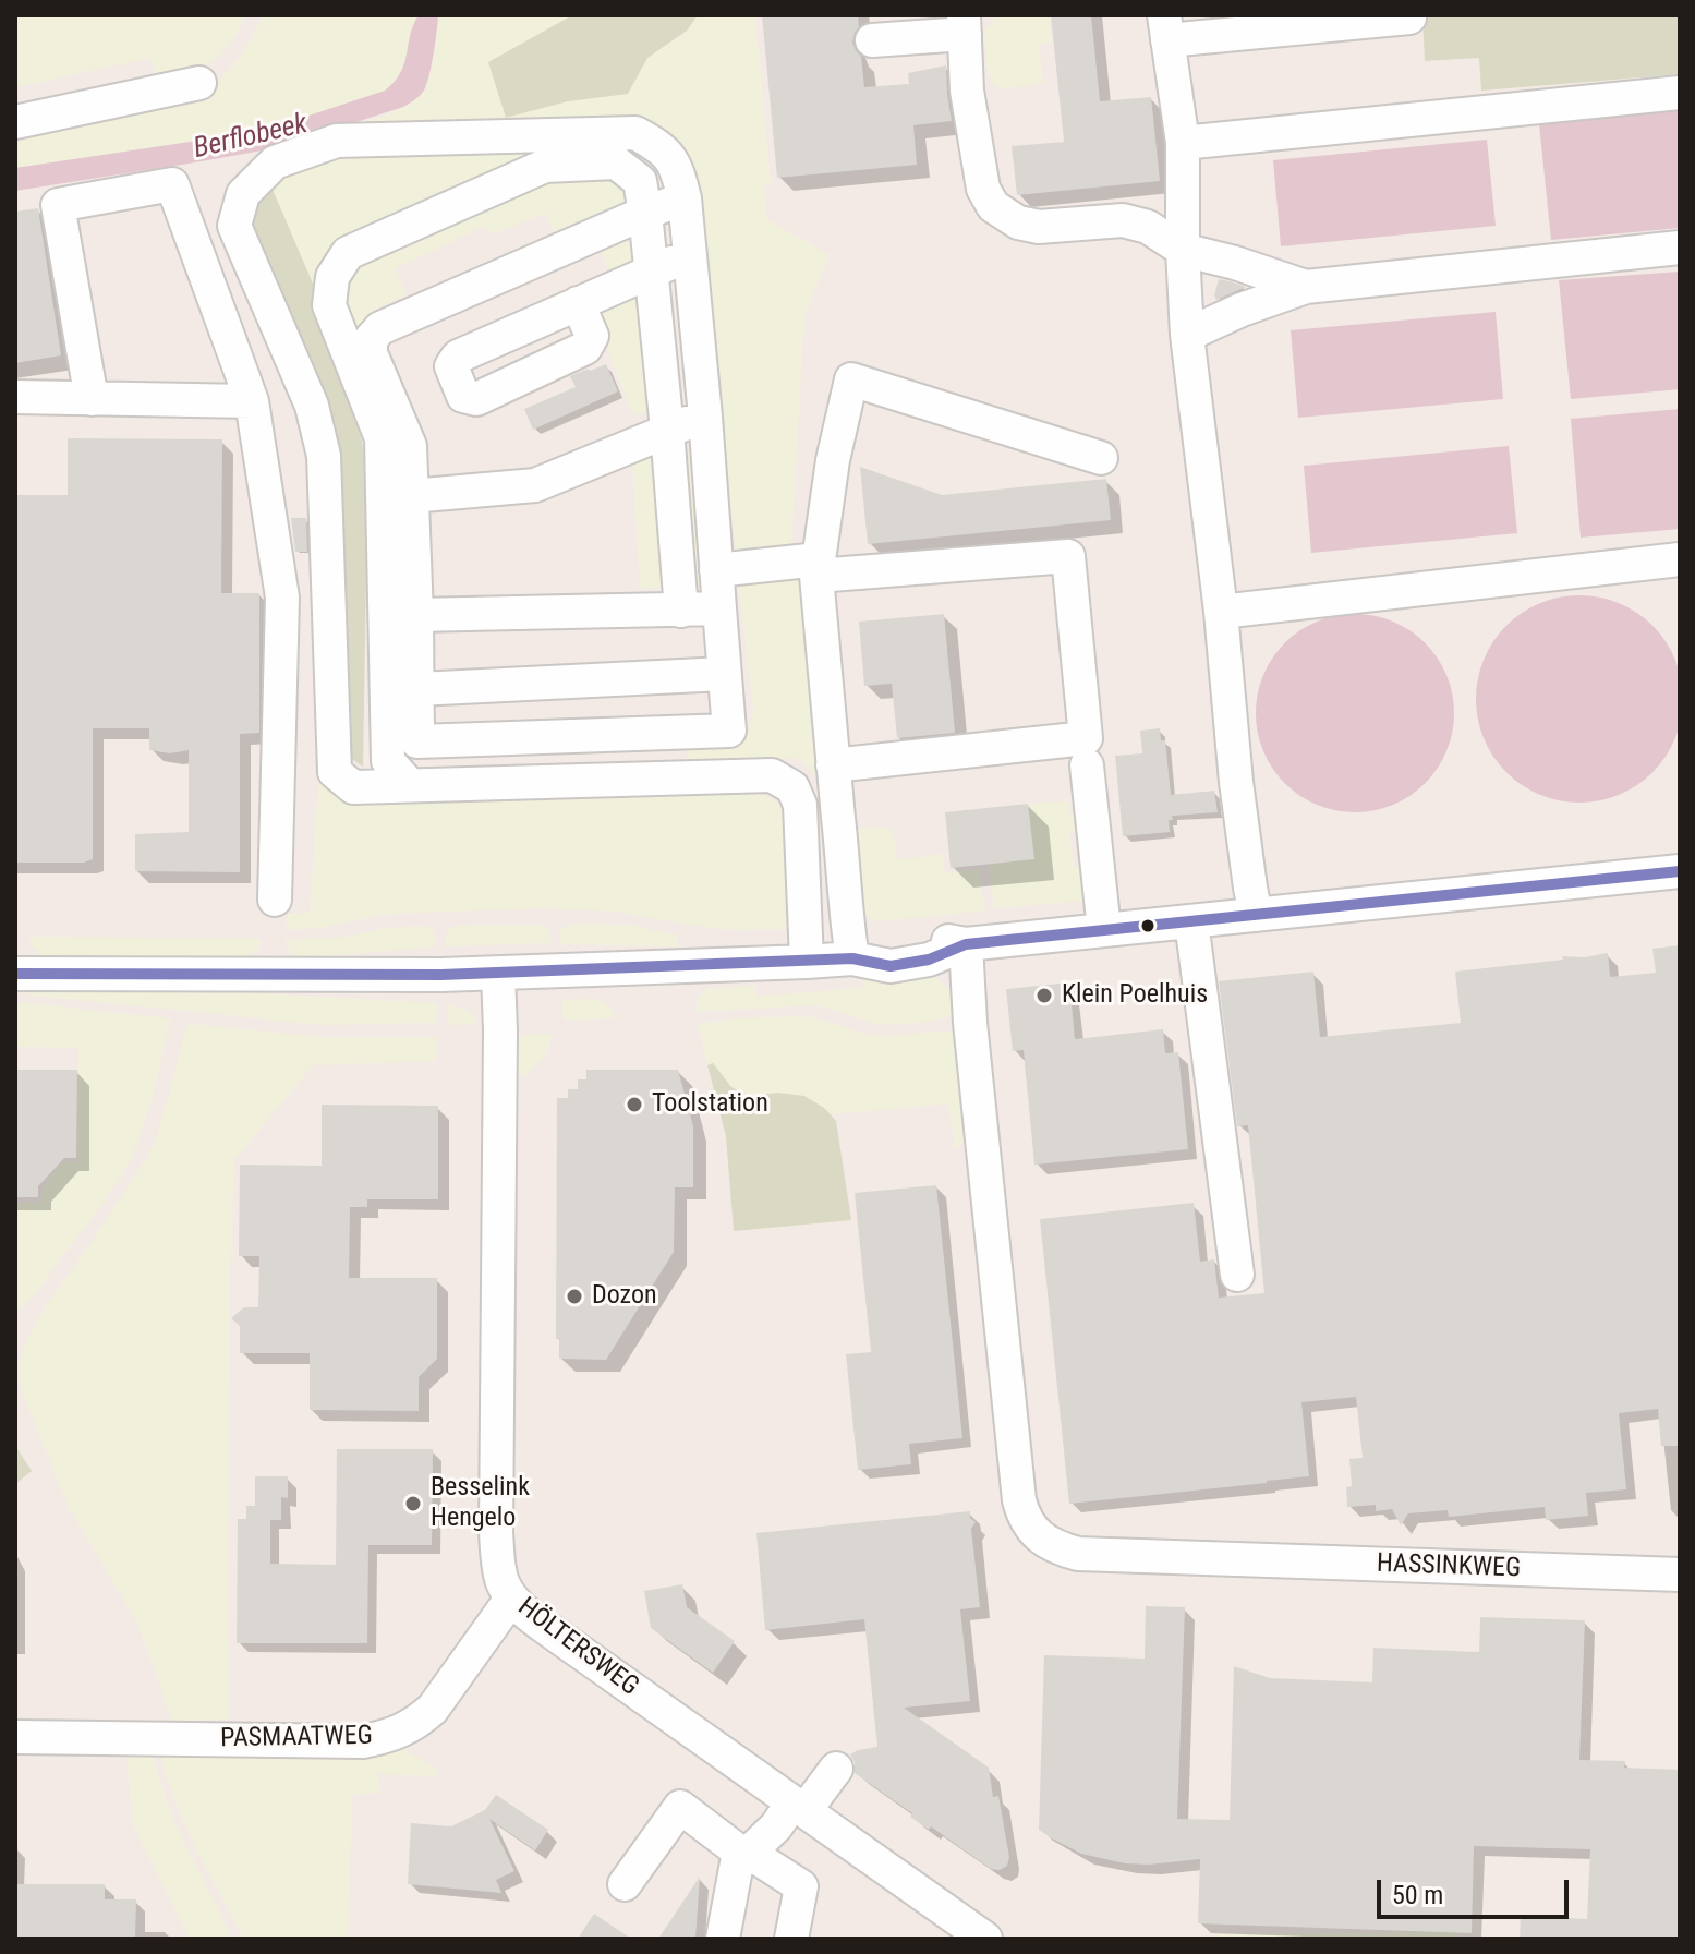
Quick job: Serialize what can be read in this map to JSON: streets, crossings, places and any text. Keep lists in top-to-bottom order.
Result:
{
  "streets": {
    "street": ["HASSINKWEG", "HÖLTERSWEG", "PASMAATWEG"]
  },
  "crossings": [
    ["HÖLTERSWEG", "PASMAATWEG"]
  ],
  "water": ["Berflobeek"],
  "places": [
    "Klein Poelhuis",
    "Toolstation",
    "Dozon",
    "Besselink Hengelo"
  ],
  "scale_bar": "50 m"
}
